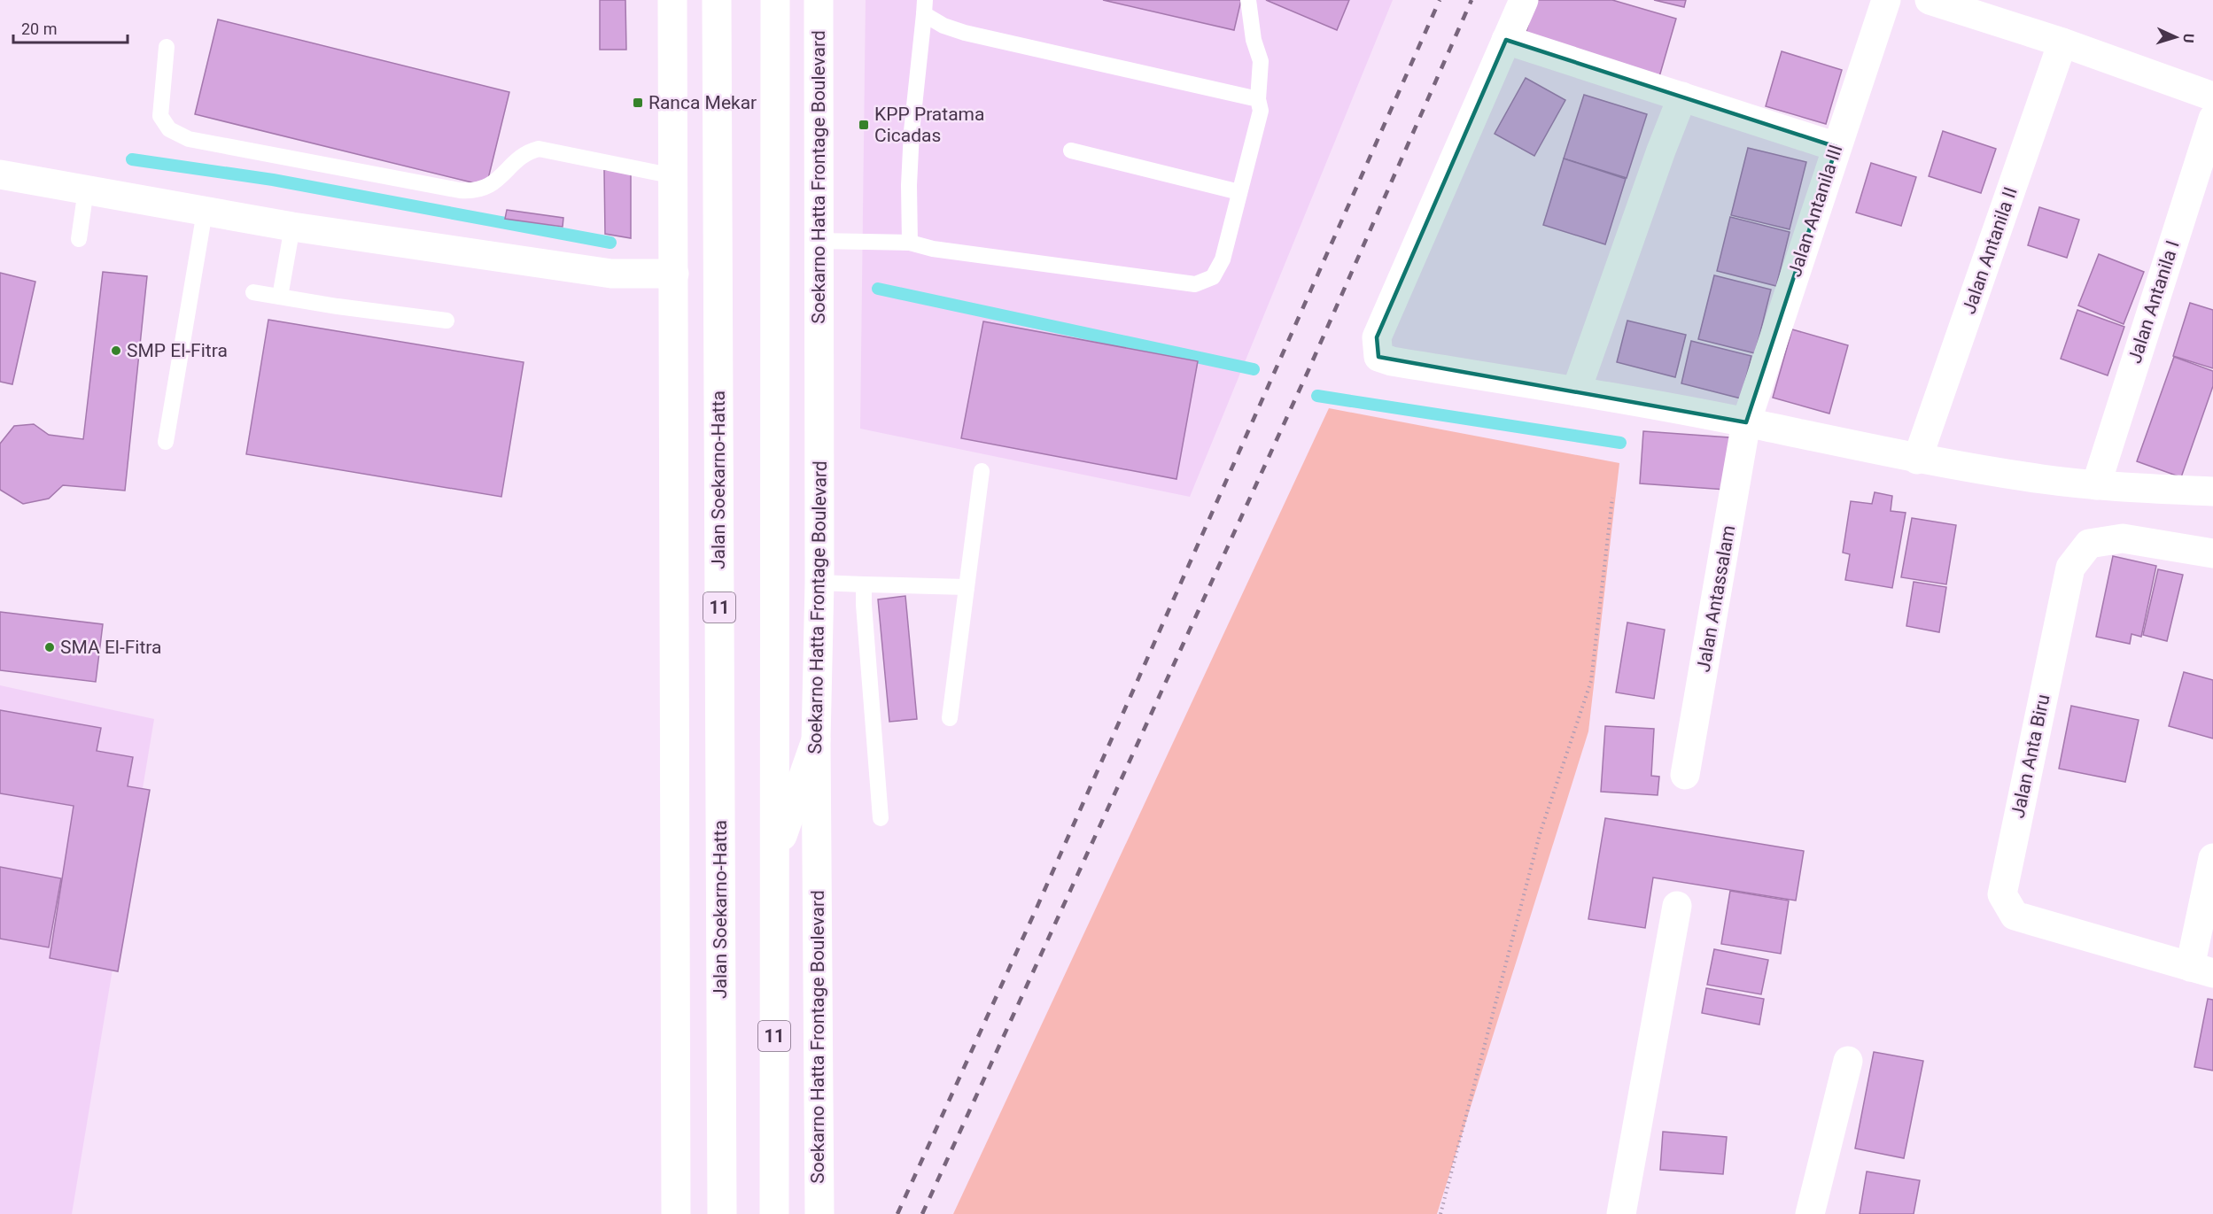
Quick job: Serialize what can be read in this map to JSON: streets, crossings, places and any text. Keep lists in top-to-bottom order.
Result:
{
  "streets": {
    "main road": [
      "Soekarno Hatta Frontage Boulevard",
      "Jalan Antanila III",
      "Jalan Antanila II",
      "Jalan Antanila I",
      "Jalan Soekarno-Hatta",
      "Jalan Antassalam",
      "11",
      "Jalan Anta Biru"
    ]
  },
  "crossings": [
    ["Jalan Antanila III", "Jalan Antassalam"]
  ],
  "places": {
    "transit": ["Ranca Mekar", "KPP Pratama Cicadas"],
    "other": ["SMP El-Fitra", "SMA El-Fitra"]
  },
  "scale_bar": "20 m",
  "north": "right"
}
